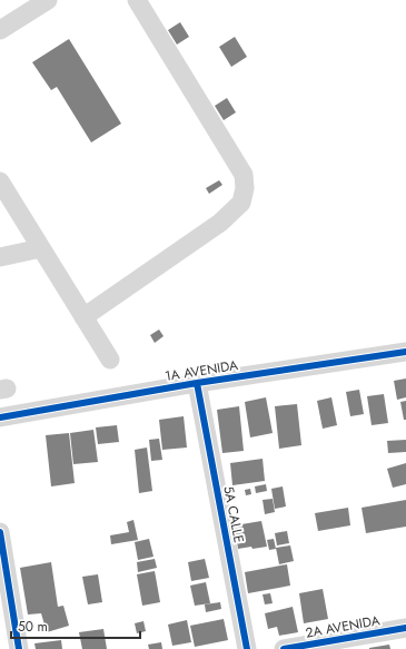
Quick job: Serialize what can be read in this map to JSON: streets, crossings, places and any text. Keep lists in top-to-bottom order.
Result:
{
  "streets": {
    "street": ["1A AVENIDA", "5A CALLE", "2A AVENIDA"]
  },
  "crossings": [
    ["1A AVENIDA", "5A CALLE"]
  ],
  "scale_bar": "50 m"
}
